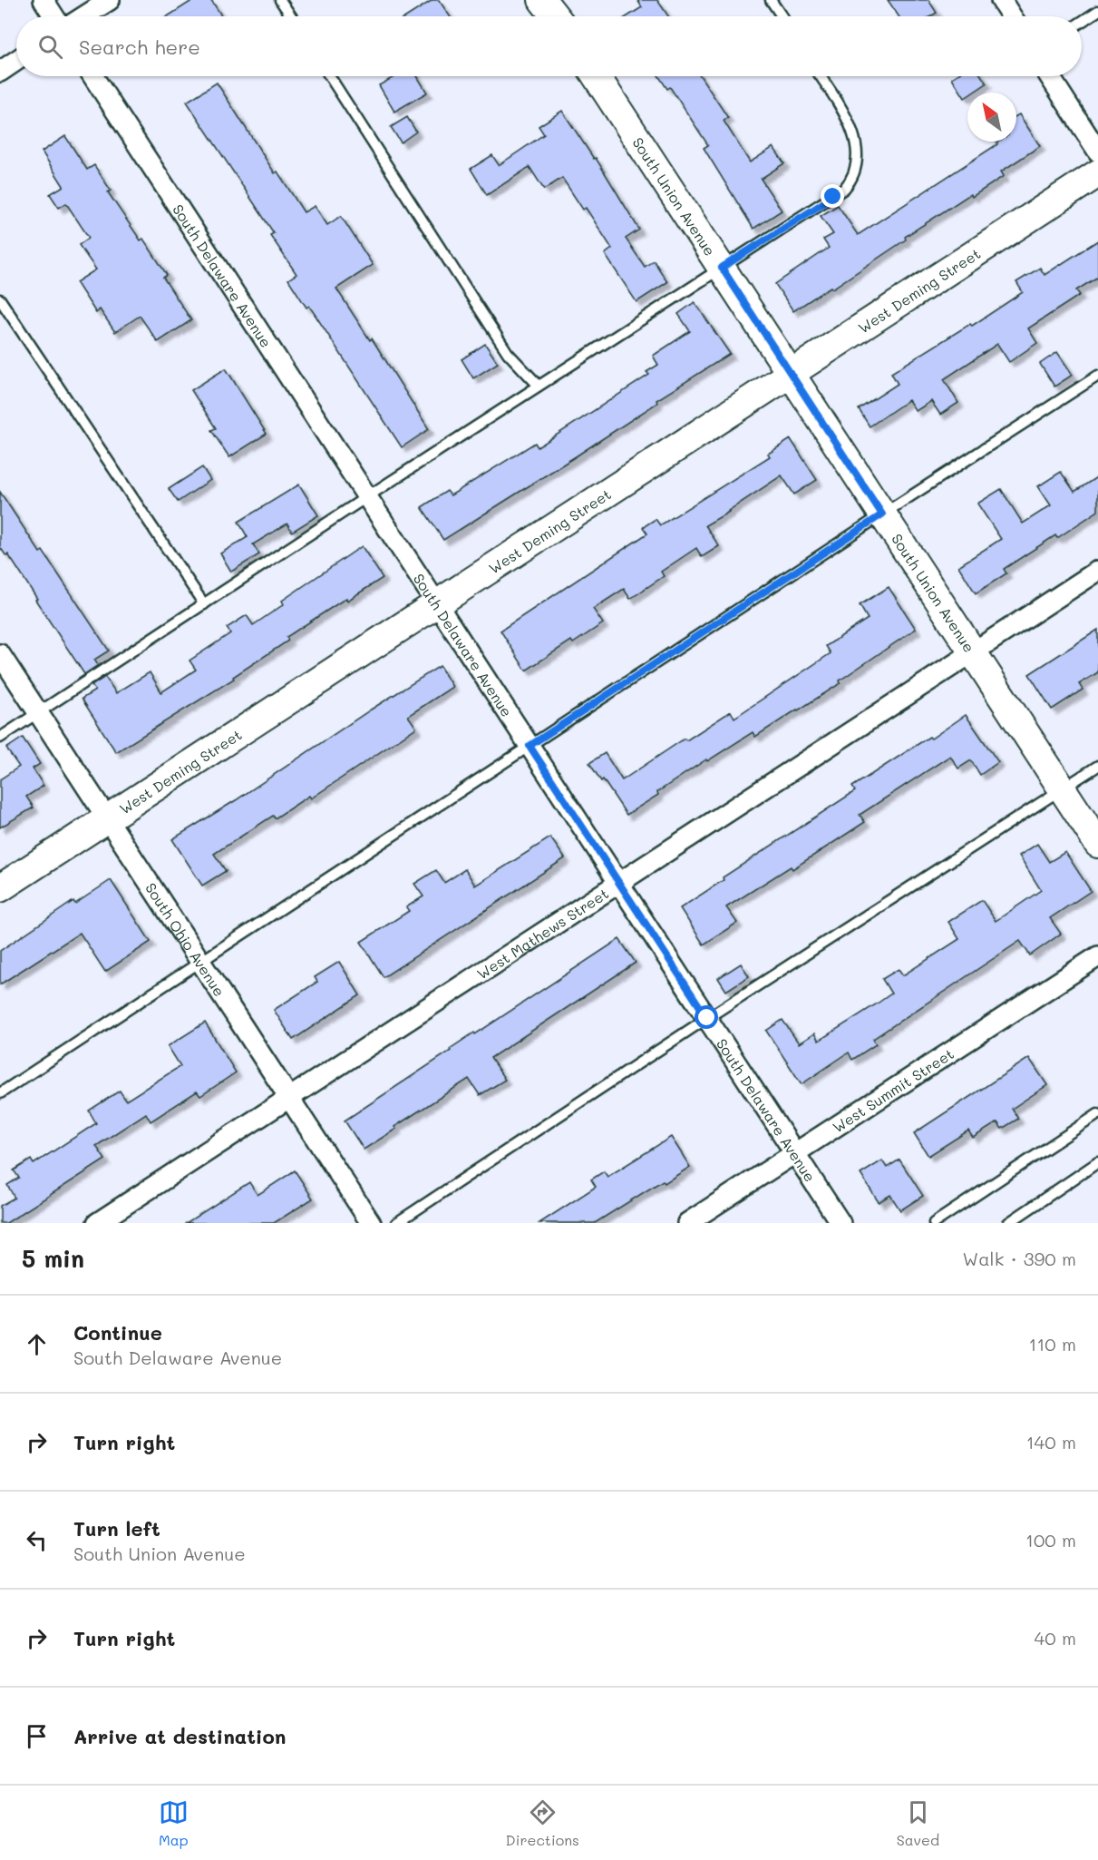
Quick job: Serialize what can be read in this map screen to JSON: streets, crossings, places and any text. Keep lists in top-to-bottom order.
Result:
{
  "streets": {
    "street": [
      "South Union Avenue",
      "South Delaware Avenue",
      "West Deming Street",
      "West Mathews Street",
      "South Ohio Avenue",
      "West Summit Street"
    ]
  },
  "crossings": [
    ["South Union Avenue", "West Deming Street"],
    ["South Union Avenue", "West Mathews Street"],
    ["South Delaware Avenue", "West Deming Street"],
    ["South Delaware Avenue", "West Mathews Street"],
    ["South Delaware Avenue", "West Summit Street"],
    ["West Deming Street", "South Ohio Avenue"],
    ["West Mathews Street", "South Ohio Avenue"]
  ],
  "north": "top left",
  "page": {
    "search": "Search here",
    "heading": ["5 min", "Walk · 390 m"],
    "list": [
      ["Continue", "South Delaware Avenue", "110 m"],
      ["Turn right", "140 m"],
      ["Turn left", "South Union Avenue", "100 m"],
      ["Turn right", "40 m"],
      "Arrive at destination"
    ],
    "nav": ["Map", "Directions", "Saved"]
  }
}
